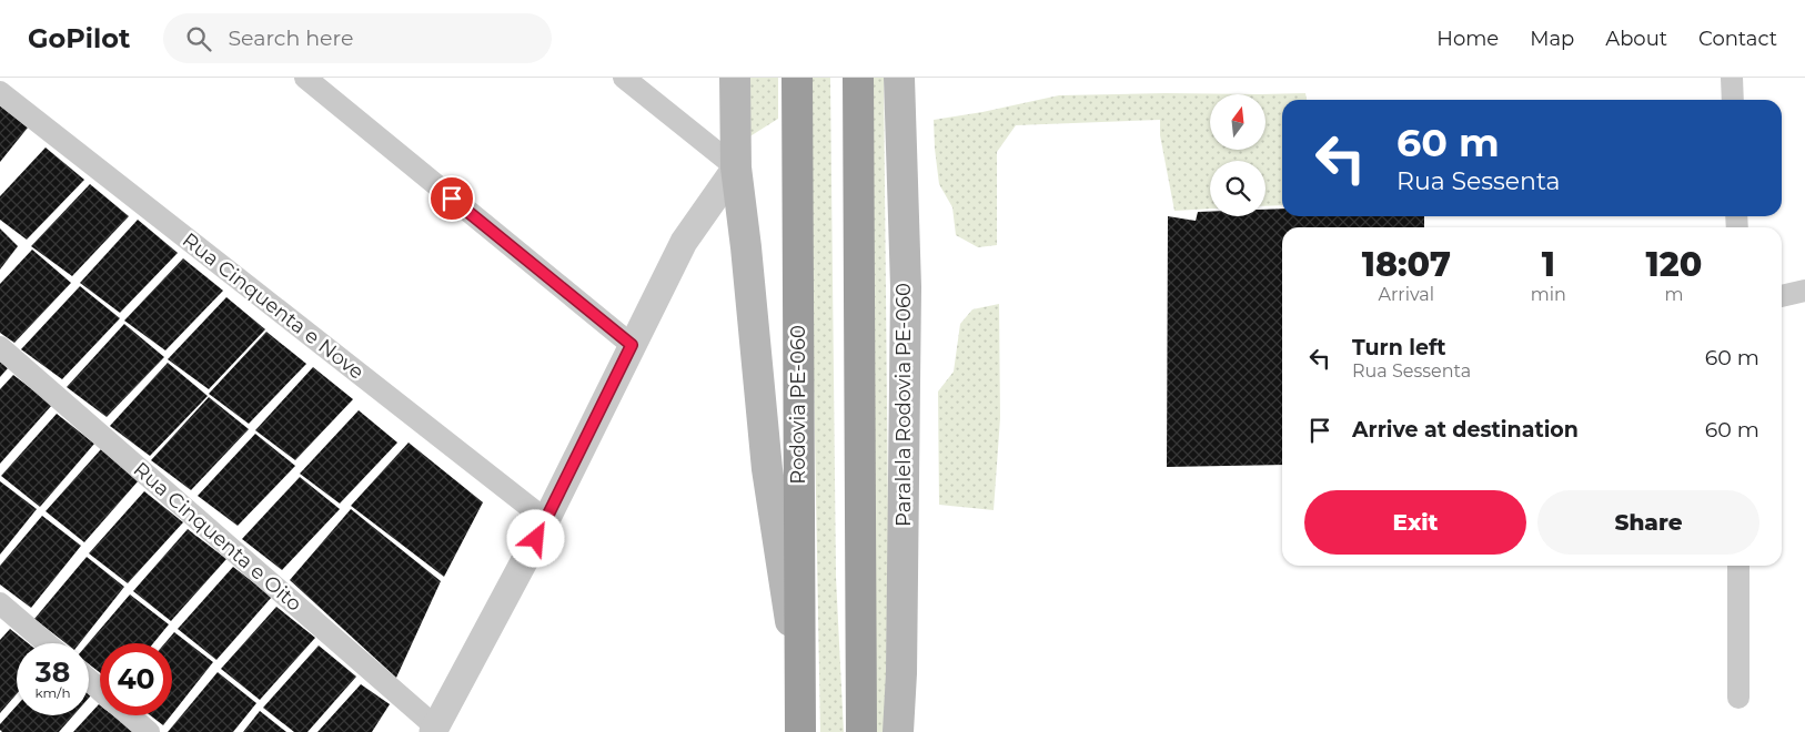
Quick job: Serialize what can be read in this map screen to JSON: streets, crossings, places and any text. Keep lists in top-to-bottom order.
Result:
{
  "streets": {
    "highway": ["Rodovia PE-060"],
    "main road": ["Paralela Rodovia PE-060"],
    "street": ["Rua Cinquenta e Nove", "Rua Cinquenta e Oito"]
  },
  "north": "top",
  "page": {
    "header": "GoPilot",
    "search": "Search here",
    "nav": [
      "Home",
      "Map",
      "About",
      "Contact"
    ],
    "turn": ["60 m", "Rua Sessenta"],
    "eta": [
      "18:07",
      "Arrival",
      "1",
      "min",
      "120",
      "m"
    ],
    "list": [
      {
        "name": "Turn left",
        "note": "Rua Sessenta",
        "value": "60 m"
      },
      {
        "name": "Arrive at destination",
        "value": "60 m"
      }
    ],
    "buttons": ["Exit", "Share"],
    "speed": "38 km/h",
    "limit": "40"
  }
}
